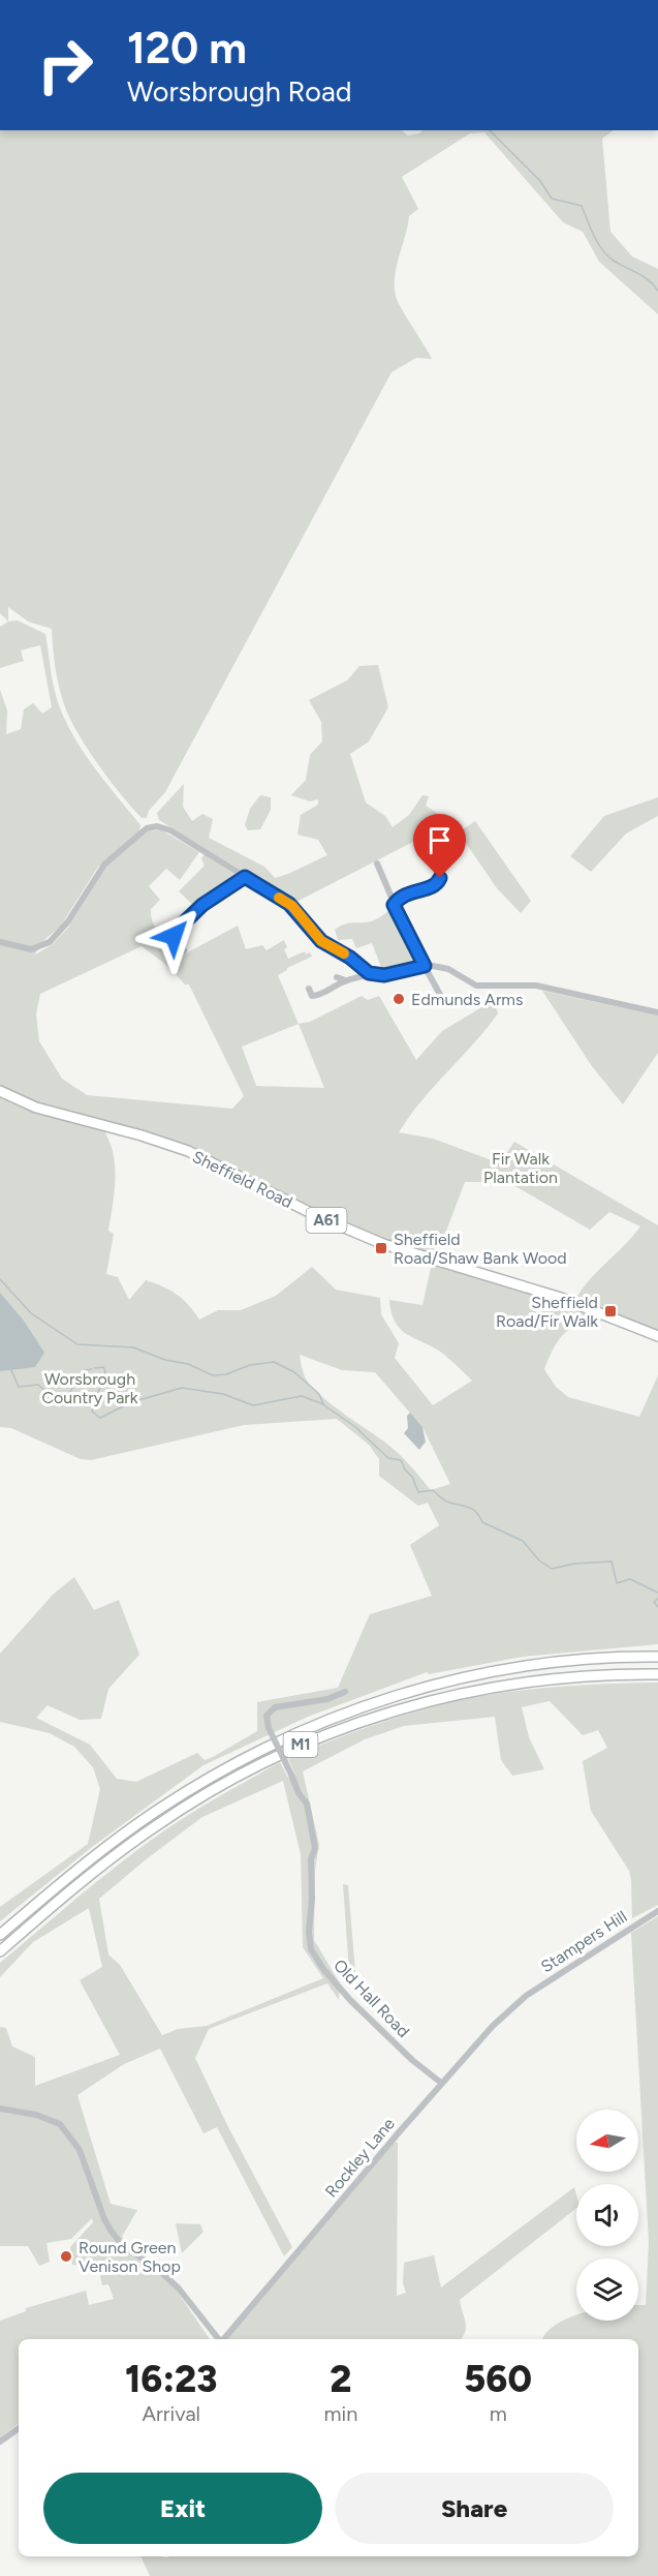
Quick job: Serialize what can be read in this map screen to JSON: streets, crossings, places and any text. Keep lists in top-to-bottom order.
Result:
{
  "streets": {
    "highway": ["Sheffield Road", "A61", "M1"],
    "street": ["Stampers Hill", "Old Hall Road", "Rockley Lane"]
  },
  "crossings": [
    ["Stampers Hill", "Rockley Lane"],
    ["Old Hall Road", "Rockley Lane"]
  ],
  "parks": ["Fir Walk Plantation", "Worsbrough Country Park"],
  "places": {
    "other": ["Edmunds Arms", "Round Green Venison Shop"],
    "transit": ["Sheffield Road/Shaw Bank Wood", "Sheffield Road/Fir Walk"]
  },
  "north": "left",
  "page": {
    "turn": ["120 m", "Worsbrough Road"],
    "eta": [
      "16:23",
      "Arrival",
      "2",
      "min",
      "560",
      "m"
    ],
    "buttons": ["Exit", "Share"]
  }
}
